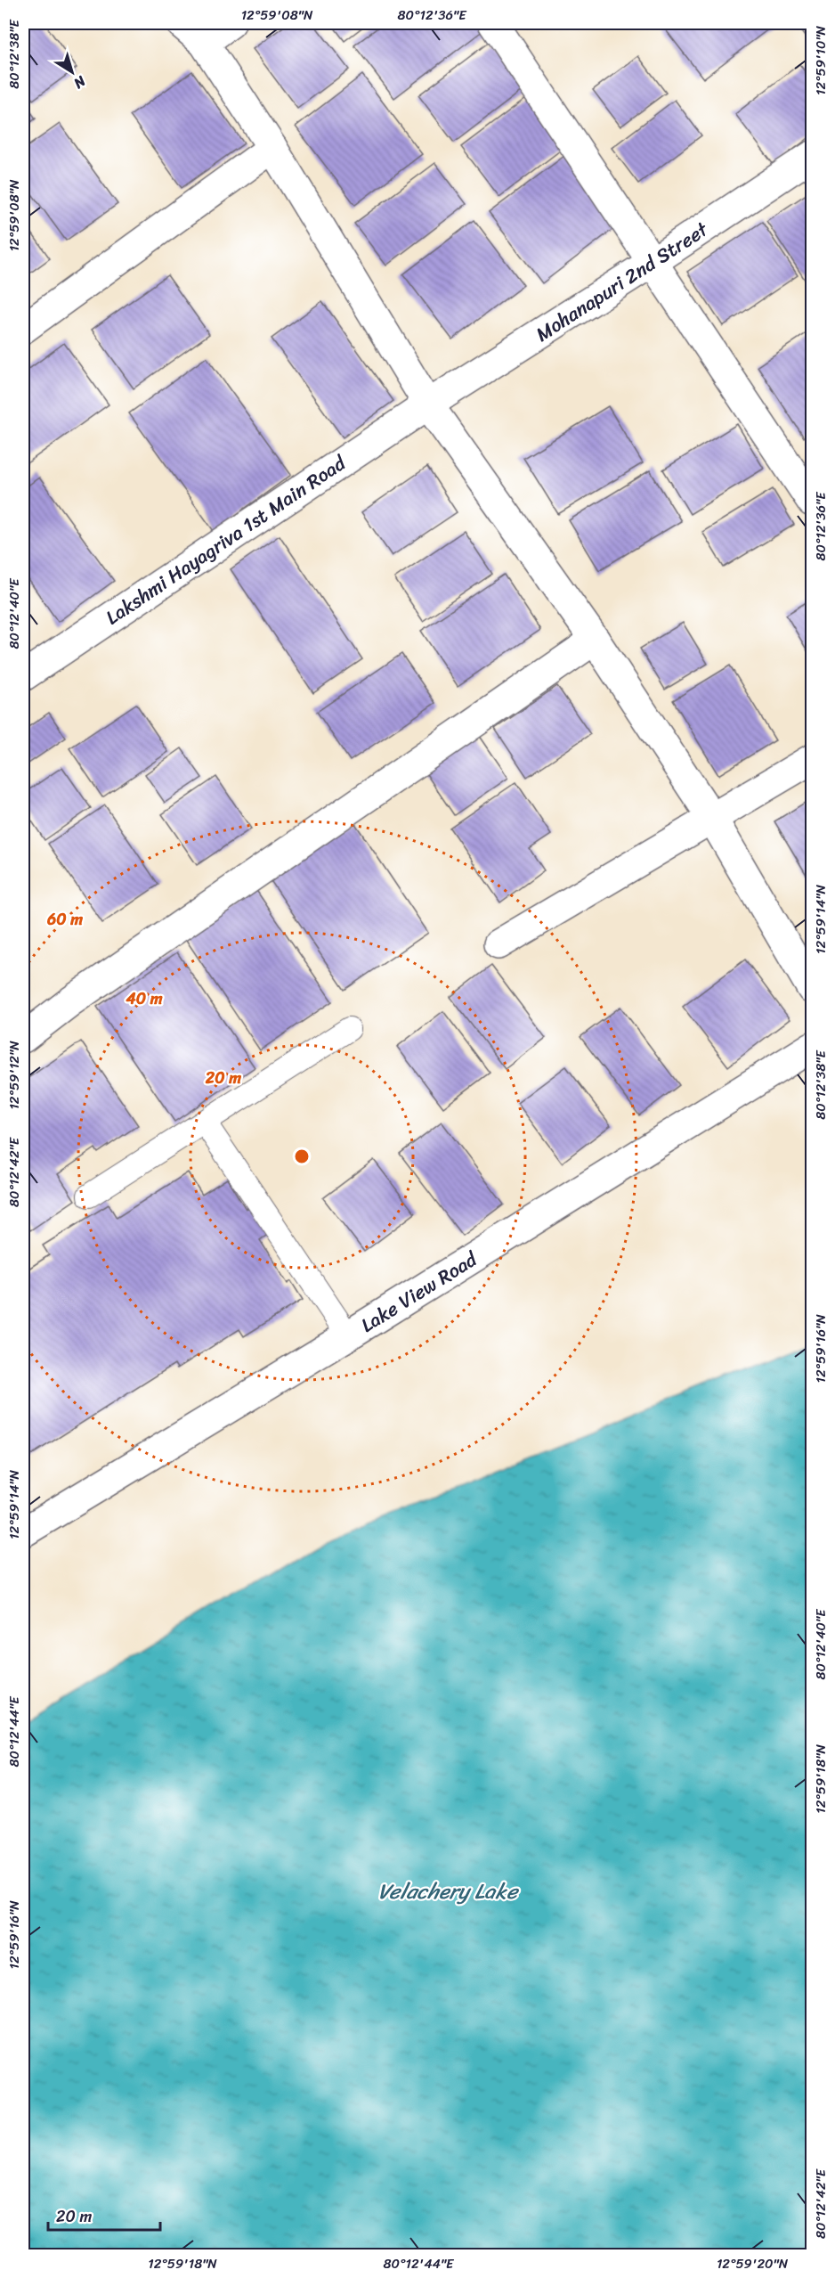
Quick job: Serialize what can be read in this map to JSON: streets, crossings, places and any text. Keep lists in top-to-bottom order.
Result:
{
  "streets": {
    "street": ["Mohanapuri 2nd Street", "Lakshmi Hayagriva 1st Main Road", "Lake View Road"]
  },
  "crossings": [
    ["Mohanapuri 2nd Street", "Lakshmi Hayagriva 1st Main Road"]
  ],
  "water": ["Velachery Lake"],
  "scale_bar": "20 m",
  "north": "bottom right",
  "coordinates": [
    "12°59'08\"N",
    "80°12'36\"E",
    "80°12'38\"E",
    "12°59'10\"N",
    "80°12'40\"E",
    "12°59'14\"N",
    "12°59'12\"N",
    "80°12'42\"E",
    "12°59'16\"N",
    "80°12'44\"E",
    "12°59'18\"N",
    "12°59'20\"N"
  ],
  "rings": ["60 m", "40 m", "20 m"]
}
